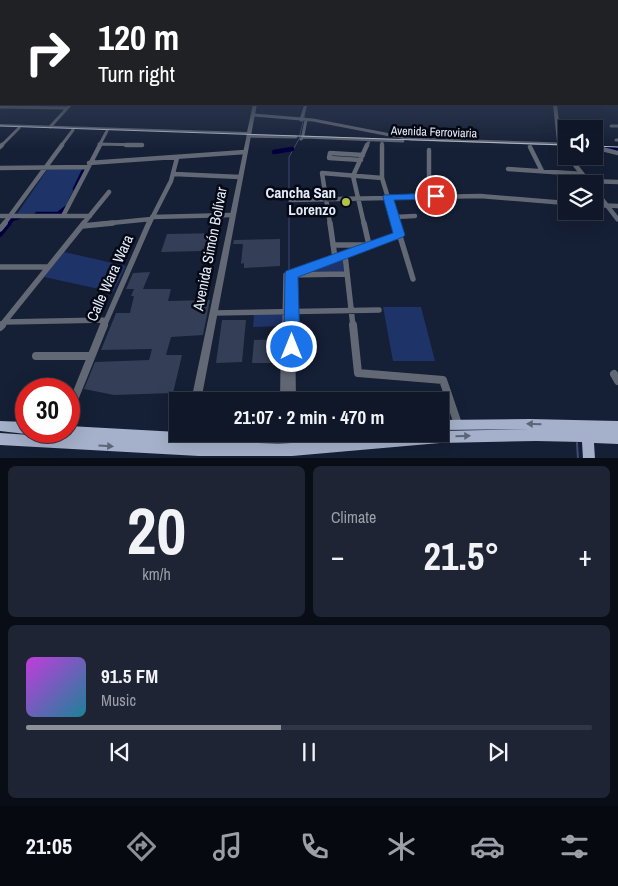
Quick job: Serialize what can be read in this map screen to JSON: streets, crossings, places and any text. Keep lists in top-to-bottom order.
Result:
{
  "streets": {
    "street": ["Avenida Ferroviaria", "Avenida Simón Bolívar", "Calle Wara Wara"]
  },
  "crossings": [
    ["Avenida Ferroviaria", "Avenida Simón Bolívar"]
  ],
  "places": ["Cancha San Lorenzo"],
  "page": {
    "turn": ["120 m", "Turn right"],
    "limit": "30",
    "trip": "21:07 · 2 min · 470 m",
    "tile": [
      ["20", "km/h"],
      "Climate"
    ],
    "heat": ["−", "21.5°", "+"],
    "song": ["91.5 FM", "Music"],
    "tabs": "21:05"
  }
}
